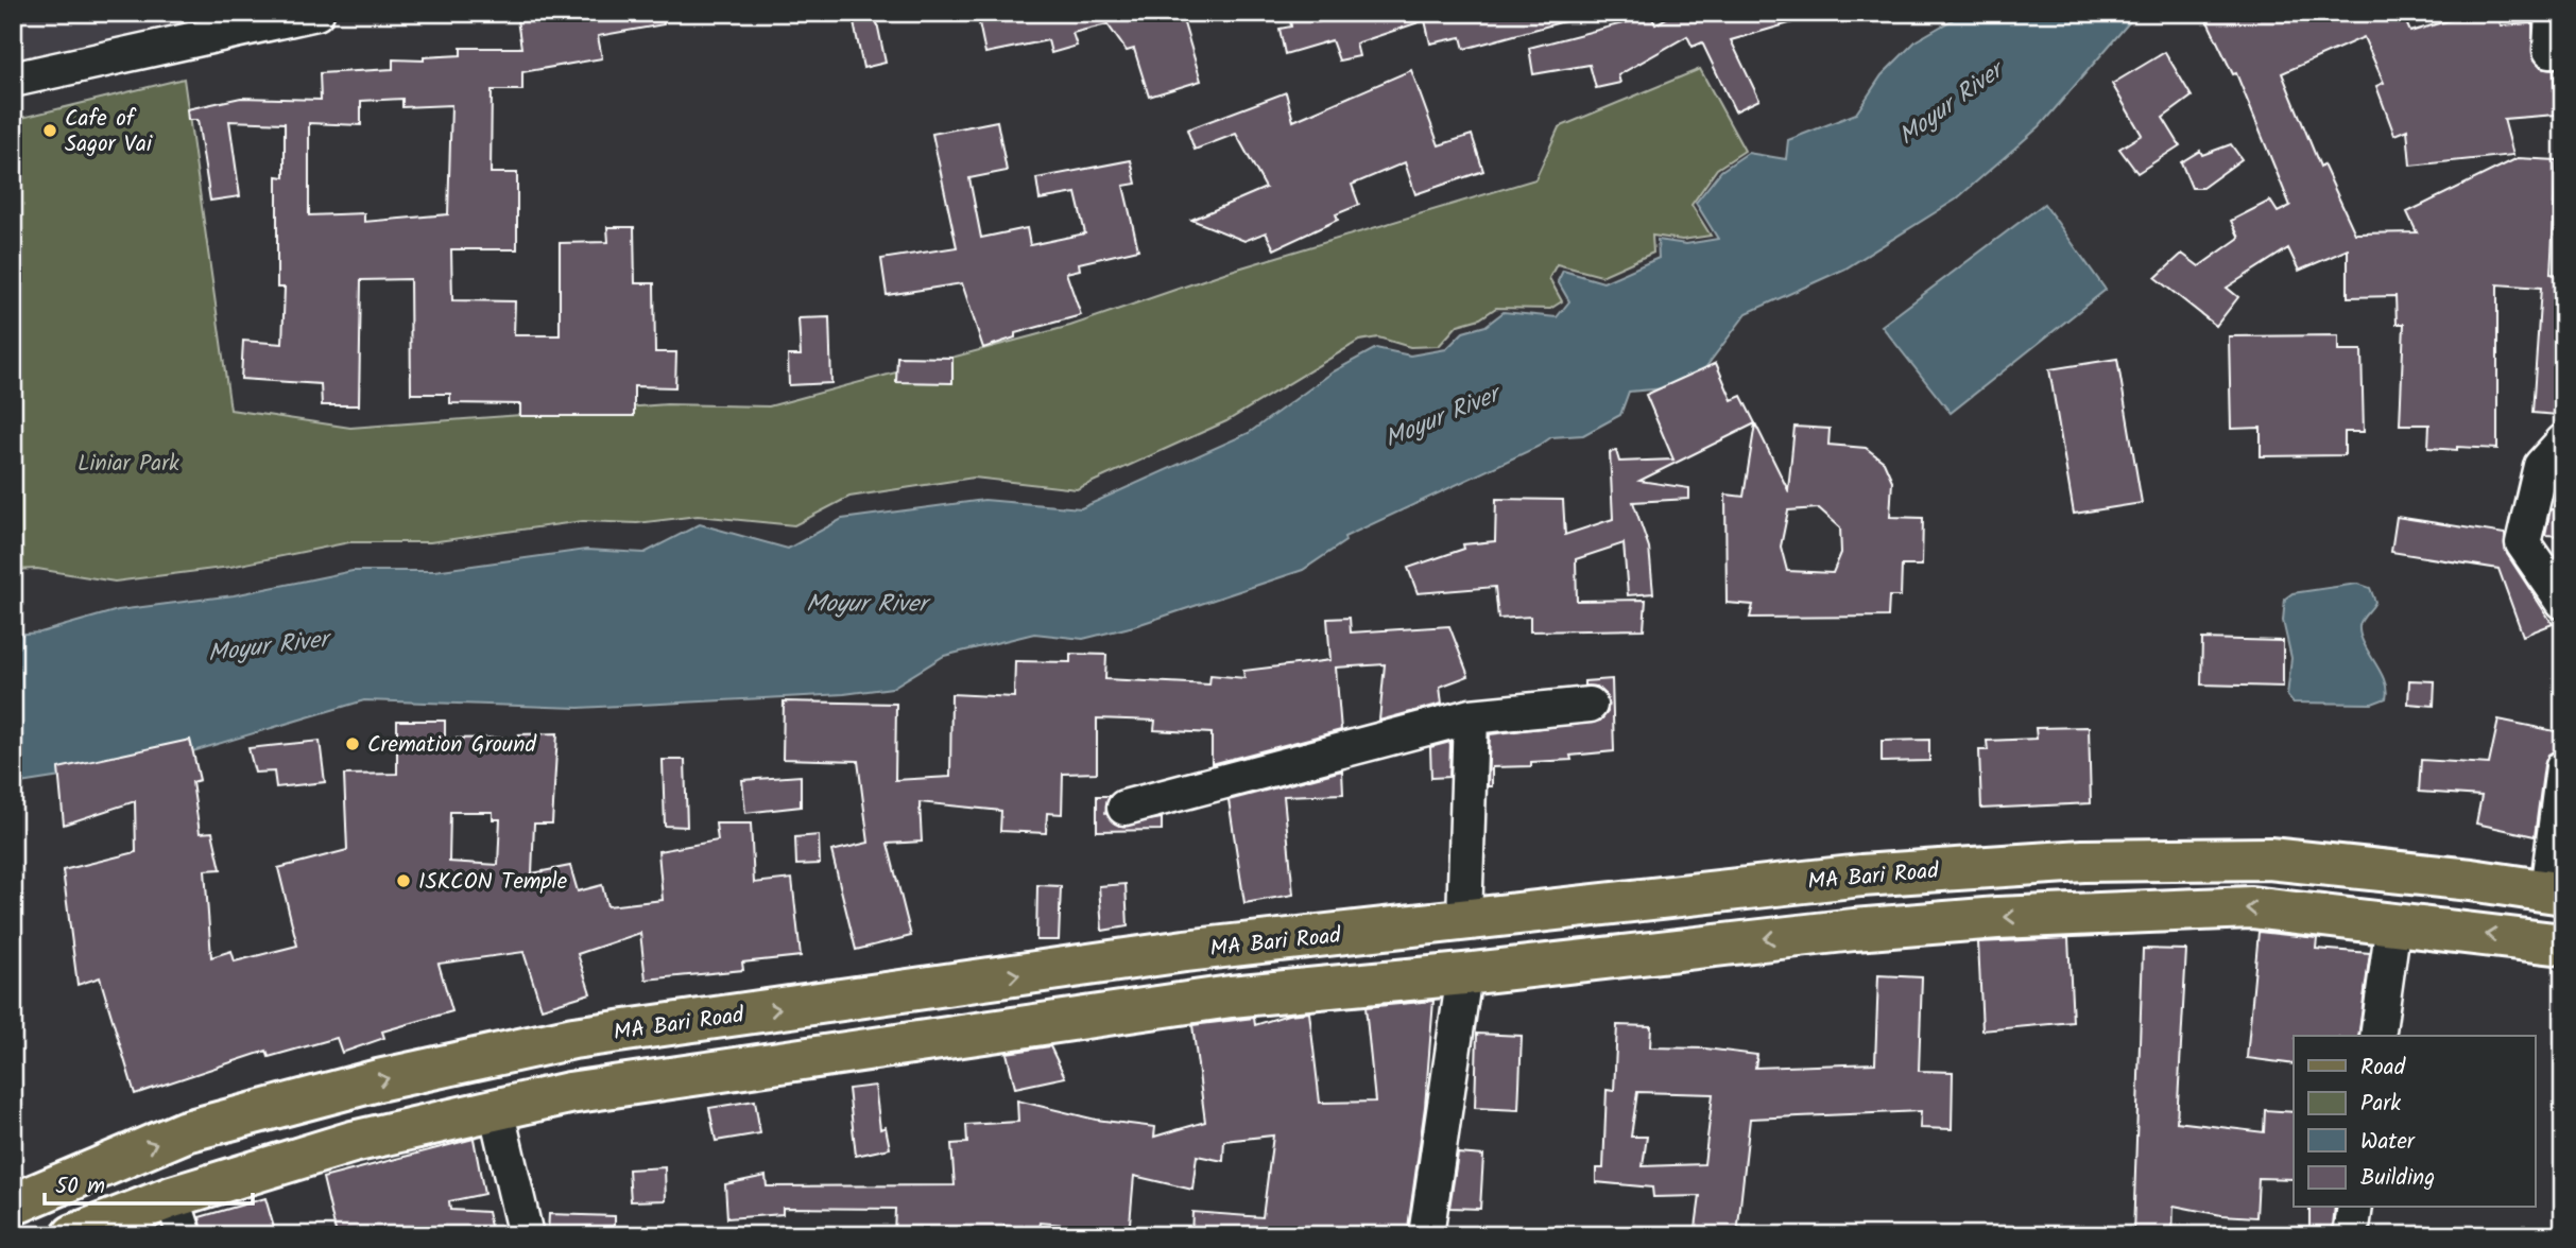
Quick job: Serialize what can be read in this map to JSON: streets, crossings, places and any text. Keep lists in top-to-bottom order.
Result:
{
  "streets": {
    "main road": ["MA Bari Road"]
  },
  "water": ["Moyur River"],
  "parks": ["Liniar Park"],
  "places": ["Cafe of Sagor Vai", "Cremation Ground", "ISKCON Temple"],
  "legend": [
    "Road",
    "Park",
    "Water",
    "Building"
  ],
  "scale_bar": "50 m"
}
